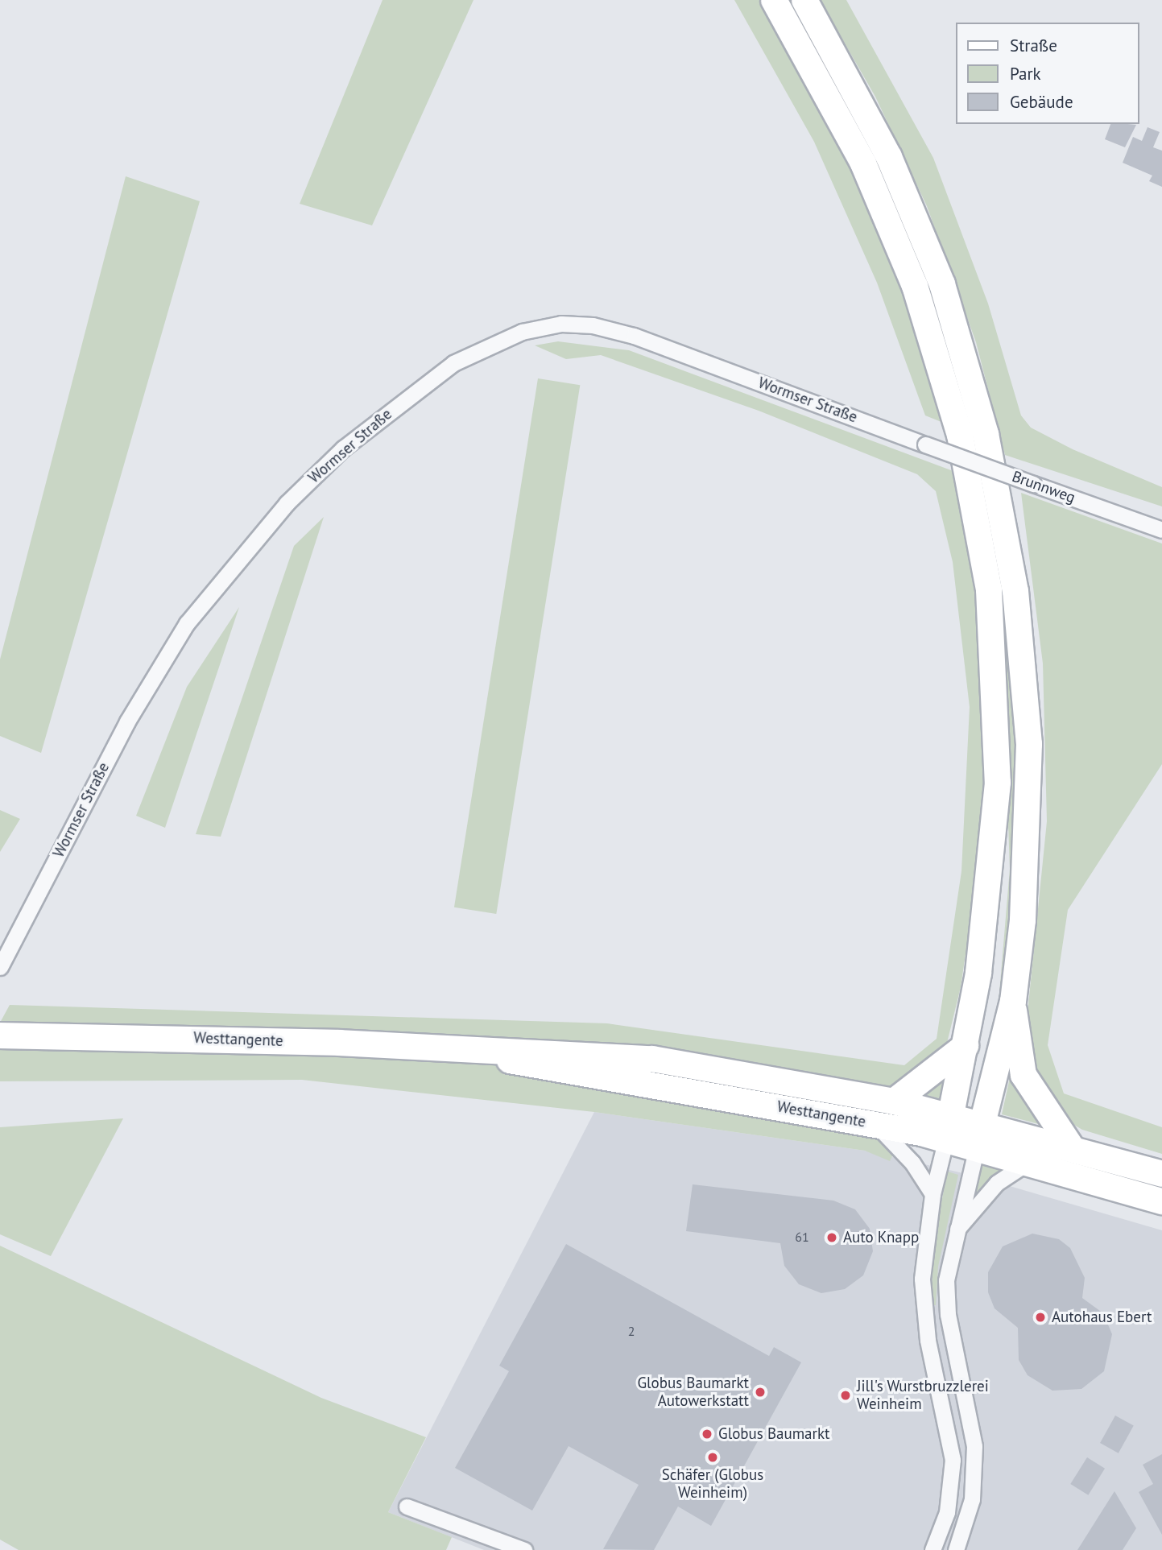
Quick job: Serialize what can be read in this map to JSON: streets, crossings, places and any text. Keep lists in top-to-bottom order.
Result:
{
  "streets": {
    "main road": ["Westtangente"],
    "street": ["Wormser Straße", "Brunnweg"]
  },
  "crossings": [
    ["Wormser Straße", "Brunnweg"]
  ],
  "places": [
    "Auto Knapp",
    "Autohaus Ebert",
    "Globus Baumarkt Autowerkstatt",
    "Jill's Wurstbruzzlerei Weinheim",
    "Globus Baumarkt",
    "Schäfer (Globus Weinheim)"
  ],
  "house_numbers": ["61", "2"],
  "legend": ["Straße", "Park", "Gebäude"]
}
